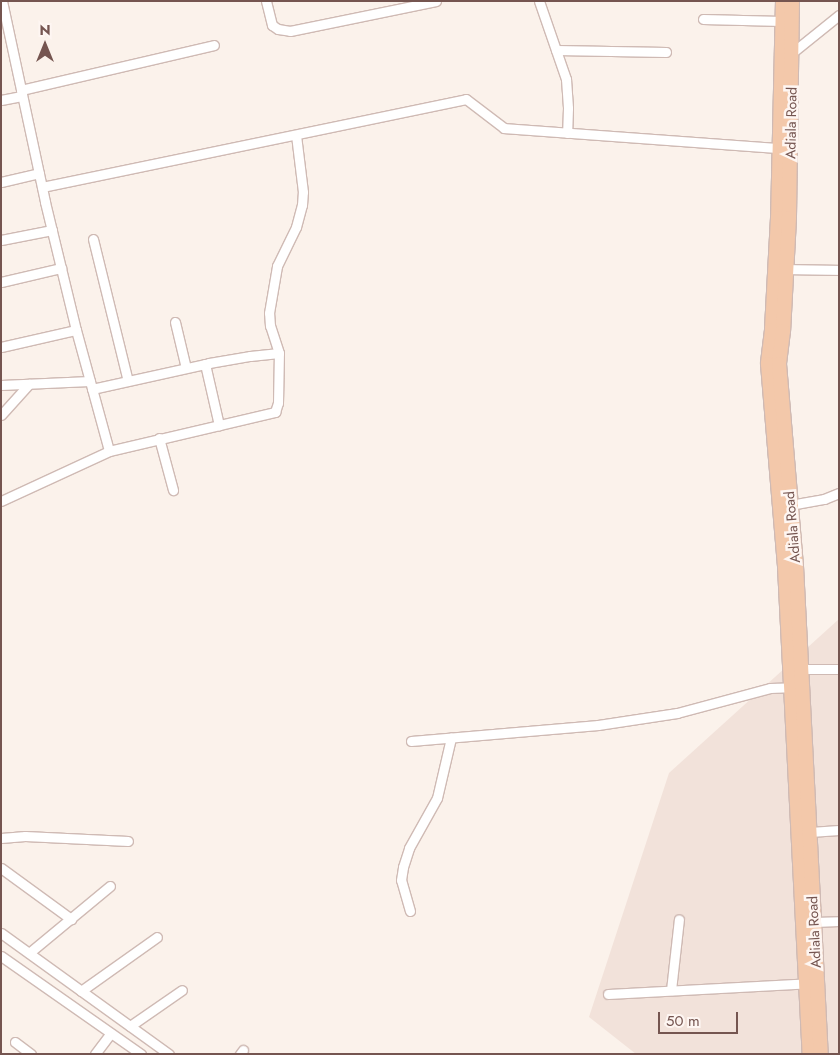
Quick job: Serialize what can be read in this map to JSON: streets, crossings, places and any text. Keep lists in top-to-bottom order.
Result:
{
  "streets": {
    "main road": ["Adiala Road"]
  },
  "scale_bar": "50 m",
  "north": "top"
}
